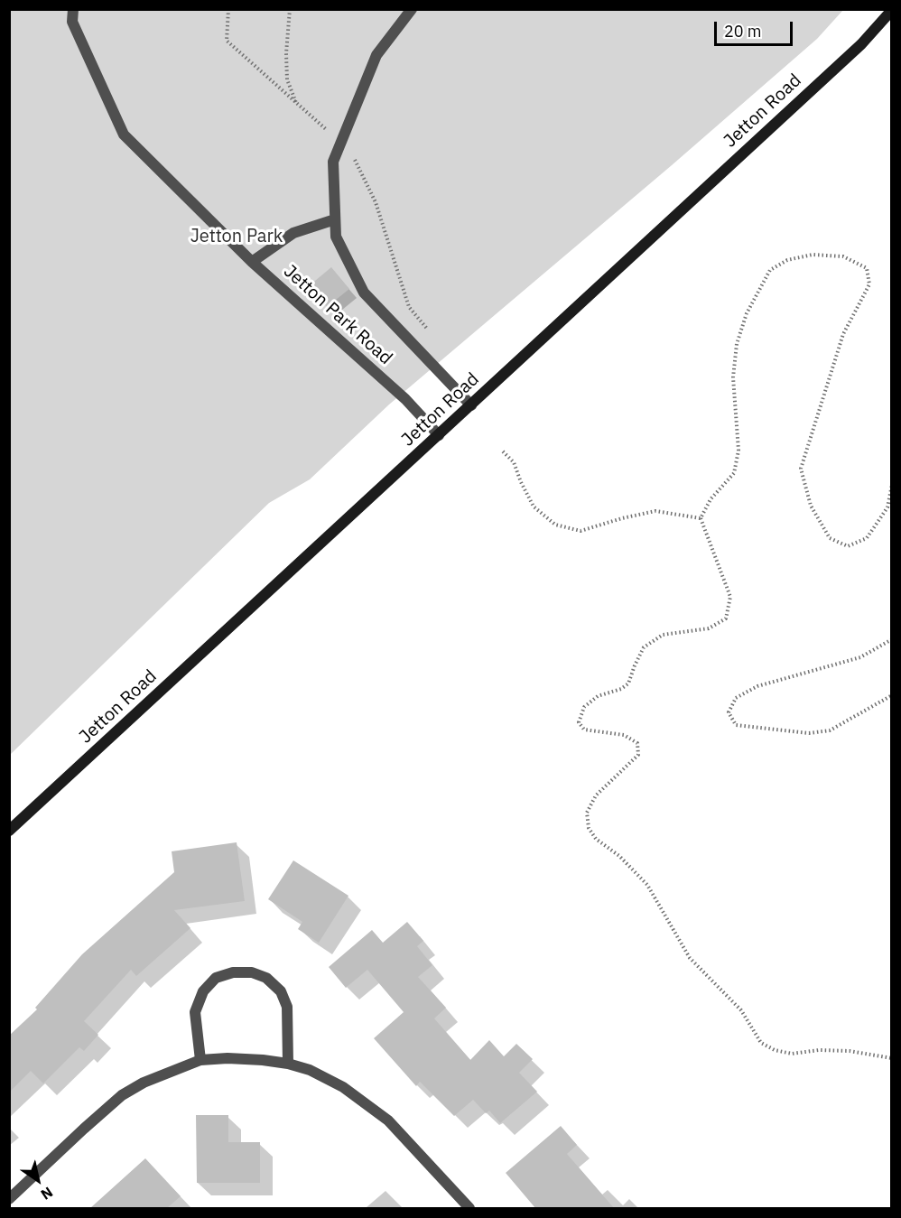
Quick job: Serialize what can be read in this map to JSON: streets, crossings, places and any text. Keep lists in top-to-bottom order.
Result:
{
  "streets": {
    "street": ["Jetton Road", "Jetton Park Road"]
  },
  "crossings": [
    ["Jetton Road", "Jetton Park Road"]
  ],
  "parks": ["Jetton Park"],
  "scale_bar": "20 m",
  "north": "bottom right"
}
